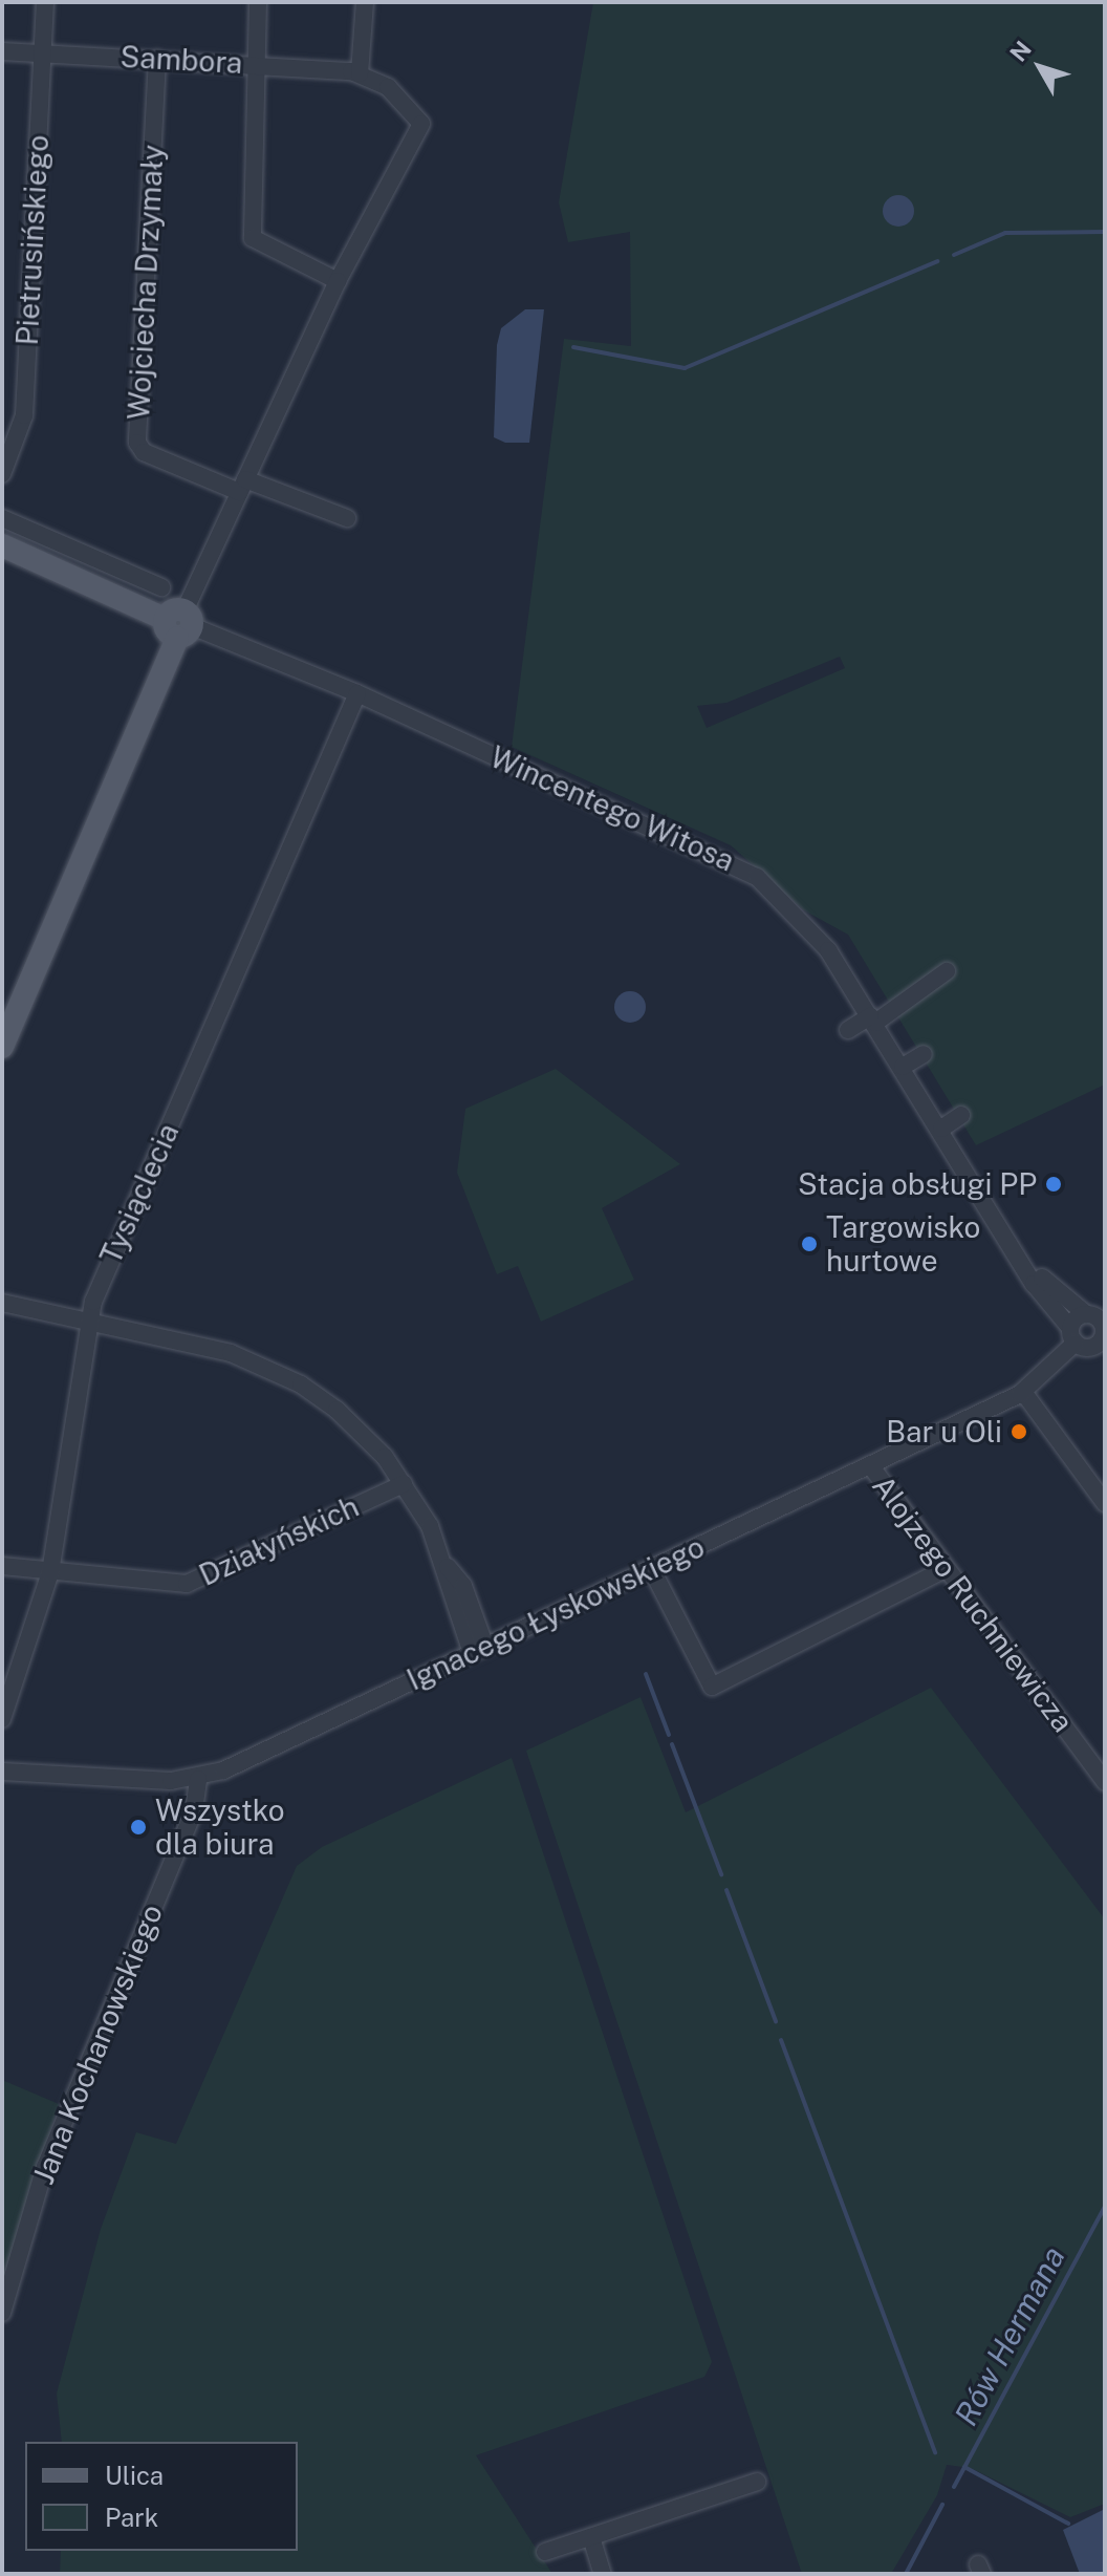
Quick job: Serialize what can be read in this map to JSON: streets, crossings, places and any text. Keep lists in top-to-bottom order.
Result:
{
  "streets": {
    "street": [
      "Sambora",
      "Pietrusińskiego",
      "Wojciecha Drzymały",
      "Wincentego Witosa",
      "Tysiąclecia",
      "Działyńskich",
      "Alojzego Ruchniewicza",
      "Ignacego Łyskowskiego",
      "Jana Kochanowskiego"
    ]
  },
  "crossings": [
    ["Sambora", "Pietrusińskiego"],
    ["Sambora", "Wojciecha Drzymały"],
    ["Wincentego Witosa", "Tysiąclecia"],
    ["Wincentego Witosa", "Ignacego Łyskowskiego"],
    ["Tysiąclecia", "Działyńskich"],
    ["Alojzego Ruchniewicza", "Ignacego Łyskowskiego"],
    ["Ignacego Łyskowskiego", "Jana Kochanowskiego"]
  ],
  "water": ["Rów Hermana"],
  "places": [
    "Stacja obsługi PP",
    "Targowisko hurtowe",
    "Bar u Oli",
    "Wszystko dla biura"
  ],
  "legend": ["Ulica", "Park"],
  "north": "top left"
}
